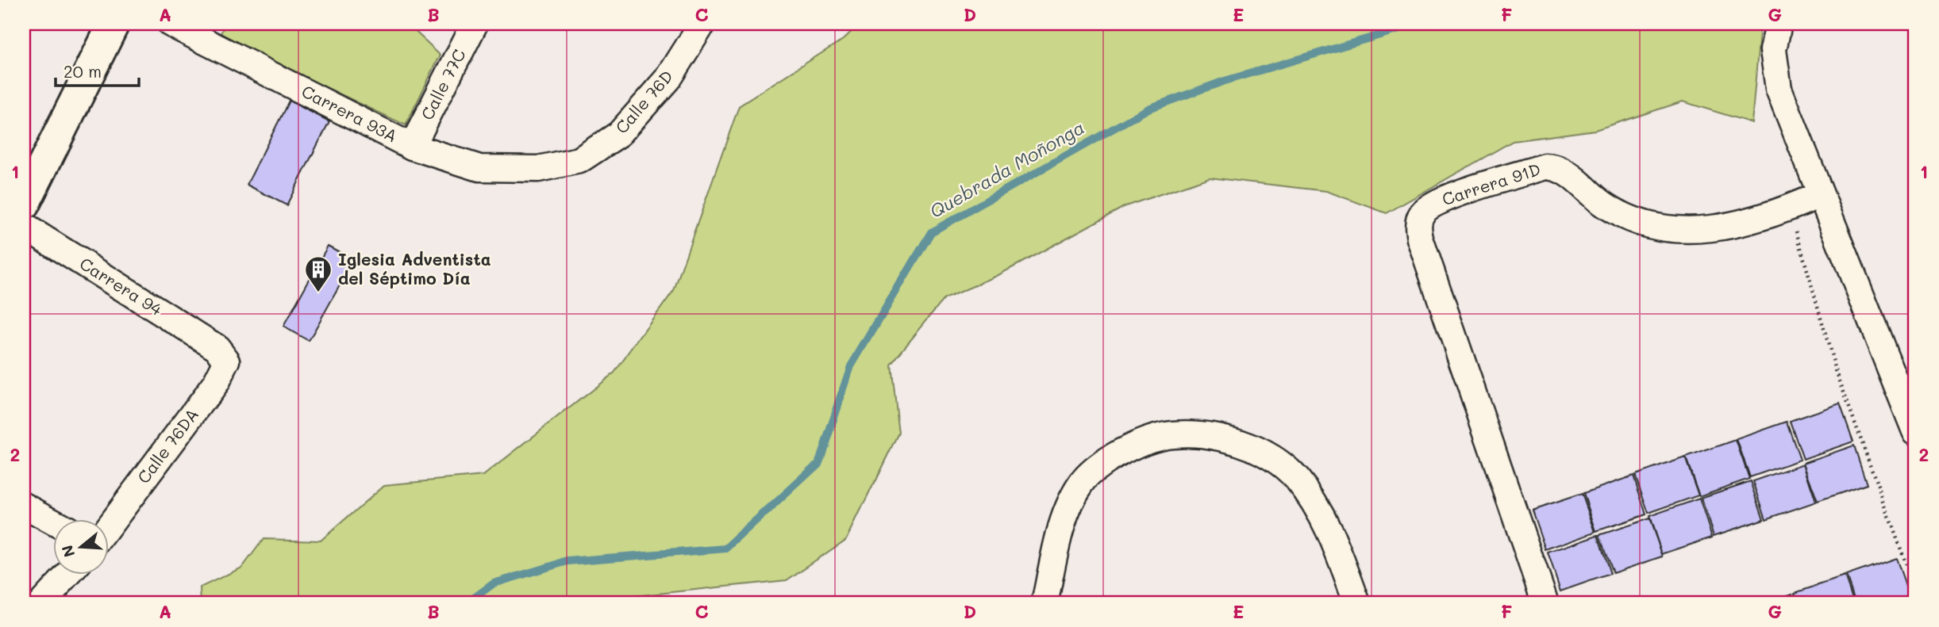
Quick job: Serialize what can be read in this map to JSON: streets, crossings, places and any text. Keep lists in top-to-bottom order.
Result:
{
  "streets": {
    "street": [
      "Calle 77C",
      "Calle 76D",
      "Carrera 93A",
      "Carrera 91D",
      "Carrera 94",
      "Calle 76DA"
    ]
  },
  "crossings": [
    ["Calle 77C", "Carrera 93A"],
    ["Calle 76D", "Carrera 93A"],
    ["Carrera 94", "Calle 76DA"]
  ],
  "water": ["Quebrada Moñonga"],
  "places": {
    "building": ["Iglesia Adventista del Séptimo Día"]
  },
  "scale_bar": "20 m",
  "north": "left",
  "grid": {
    "columns": [
      "A",
      "B",
      "C",
      "D",
      "E",
      "F",
      "G"
    ],
    "rows": ["1", "2"]
  }
}
